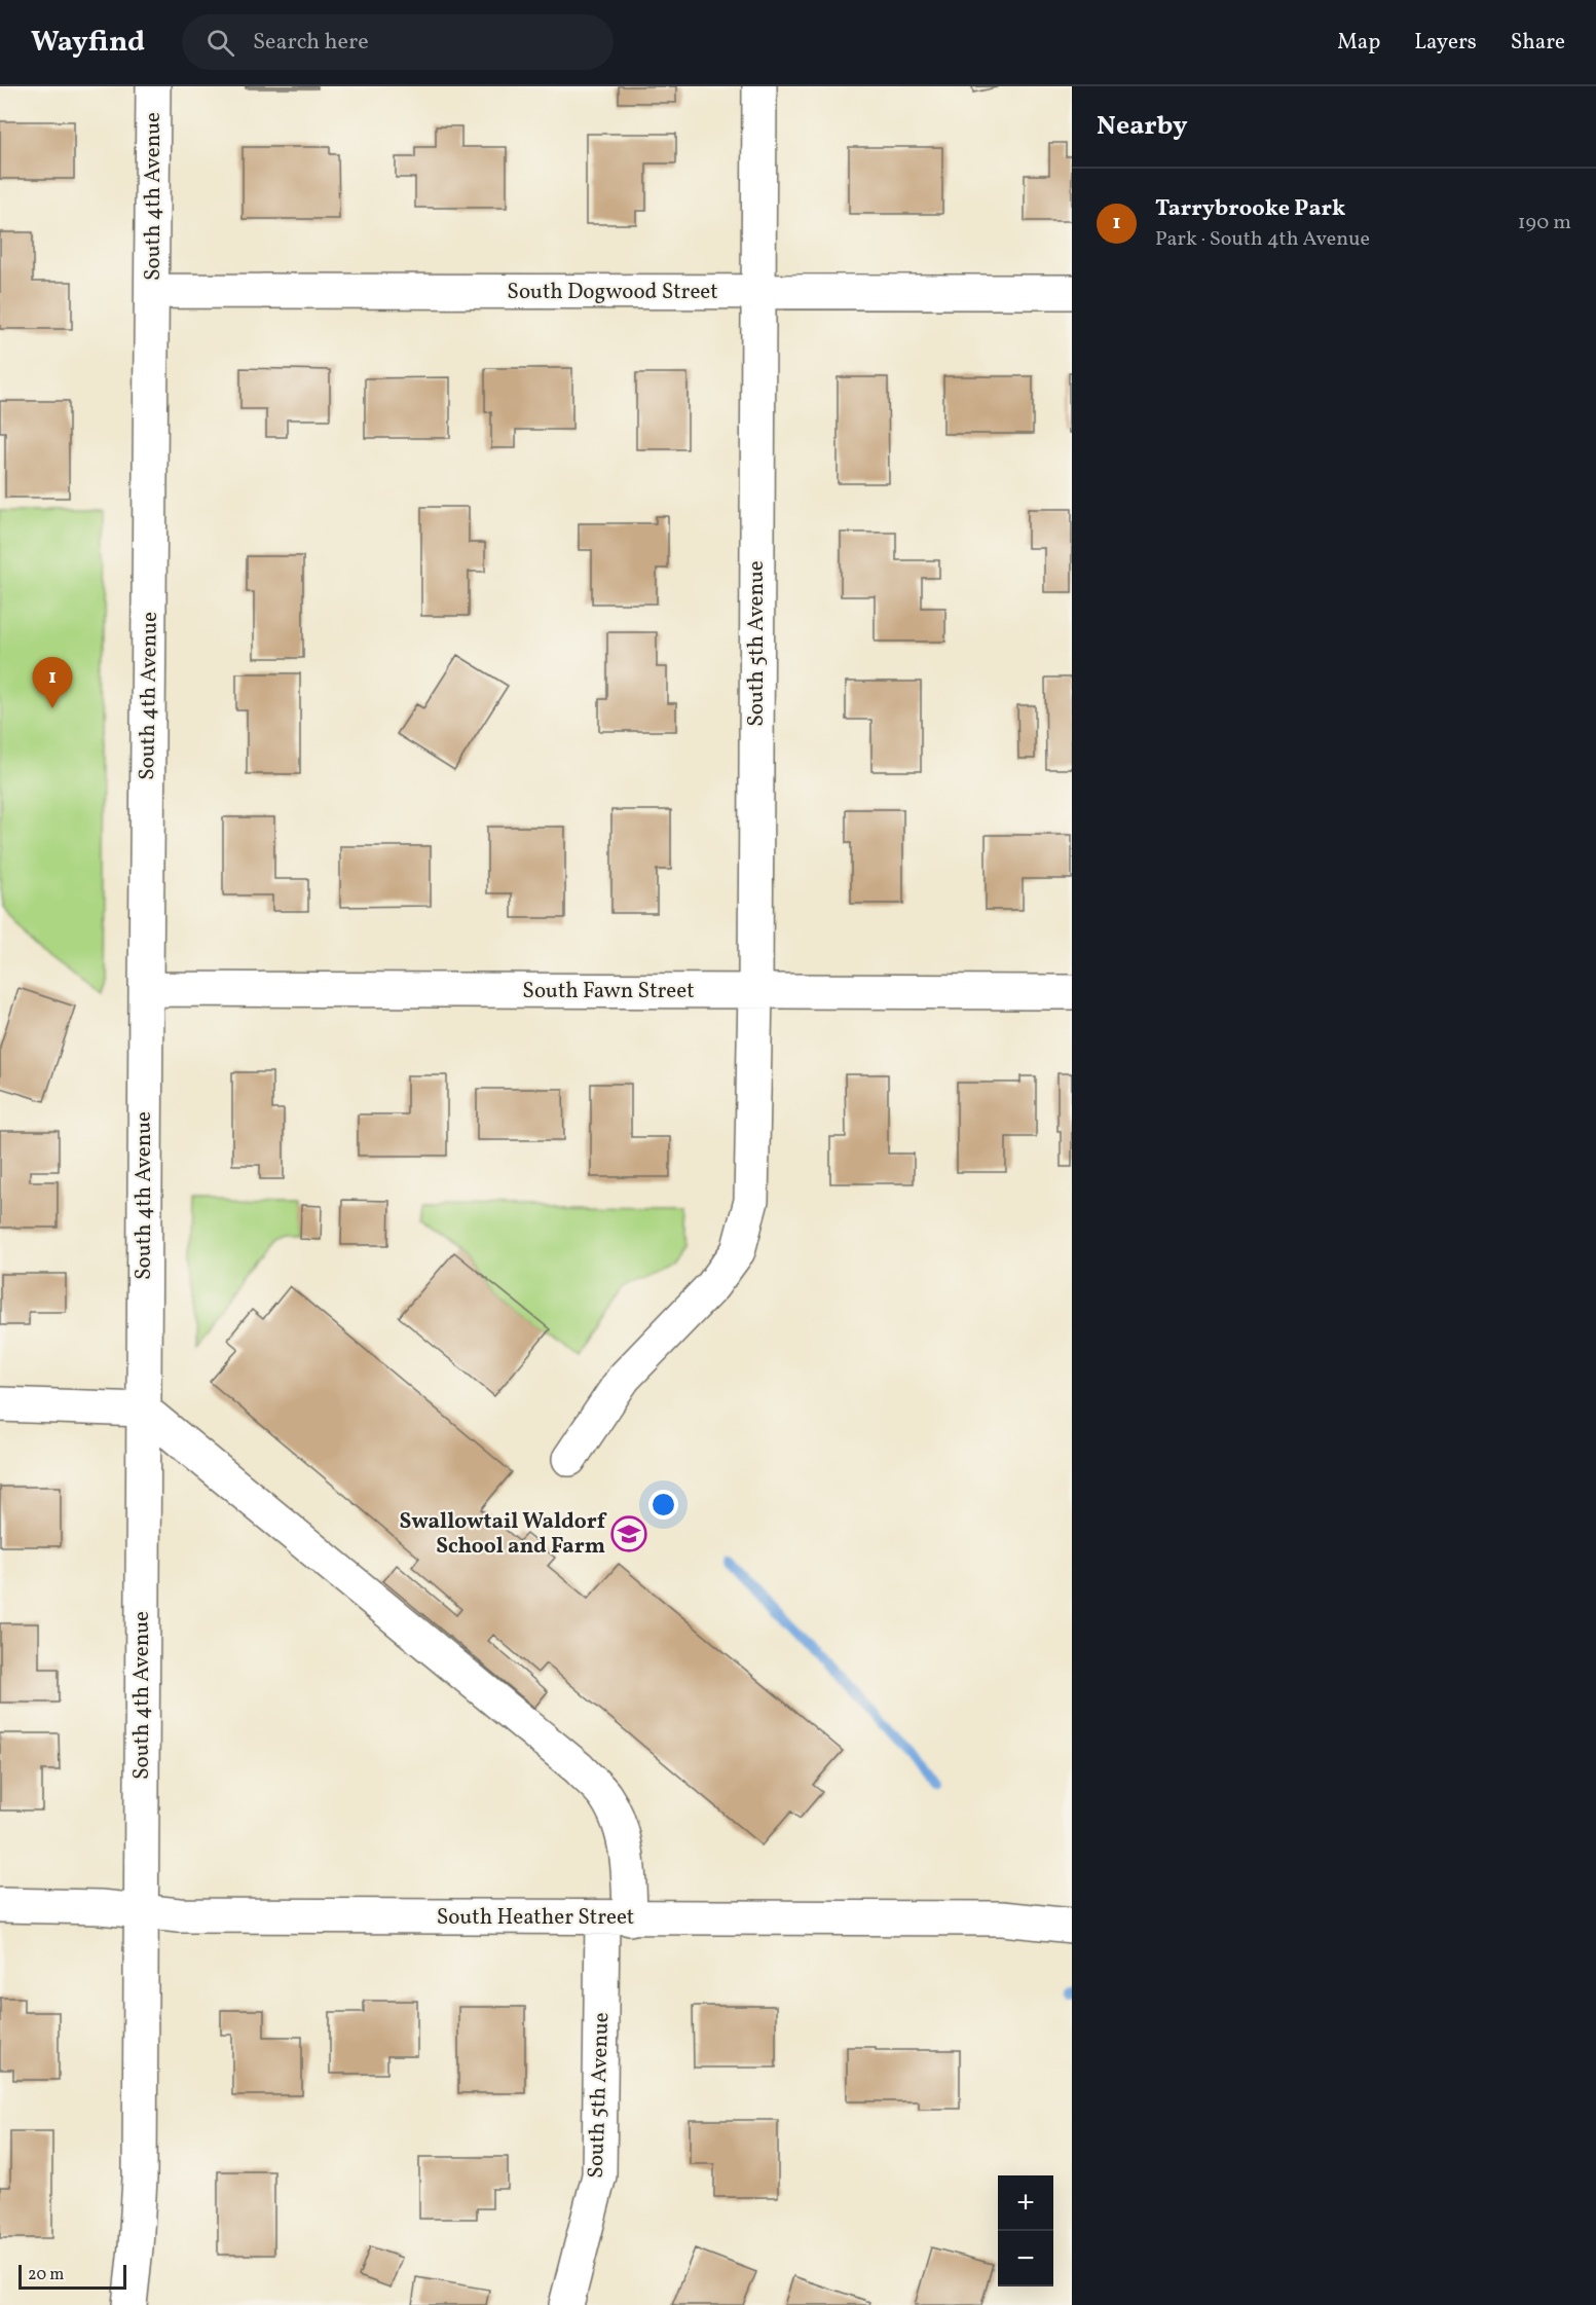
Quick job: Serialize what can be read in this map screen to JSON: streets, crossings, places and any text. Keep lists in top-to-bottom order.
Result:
{
  "streets": {
    "street": [
      "South 4th Avenue",
      "South Dogwood Street",
      "South 5th Avenue",
      "South Fawn Street",
      "South Heather Street"
    ]
  },
  "crossings": [
    ["South 4th Avenue", "South Dogwood Street"],
    ["South 4th Avenue", "South 5th Avenue"],
    ["South 4th Avenue", "South Fawn Street"],
    ["South 4th Avenue", "South Heather Street"],
    ["South Dogwood Street", "South 5th Avenue"],
    ["South 5th Avenue", "South Fawn Street"],
    ["South 5th Avenue", "South Heather Street"]
  ],
  "places": {
    "school or university": ["Swallowtail Waldorf School and Farm"]
  },
  "scale_bar": "20 m",
  "page": {
    "header": "Wayfind",
    "search": "Search here",
    "nav": ["Map", "Layers", "Share"],
    "heading": "Nearby",
    "list": [
      {
        "mark": "1",
        "name": "Tarrybrooke Park",
        "note": "Park · South 4th Avenue",
        "value": "190 m"
      }
    ],
    "pins": "1",
    "map_buttons": ["+", "−"],
    "scale": "20 m"
  }
}
